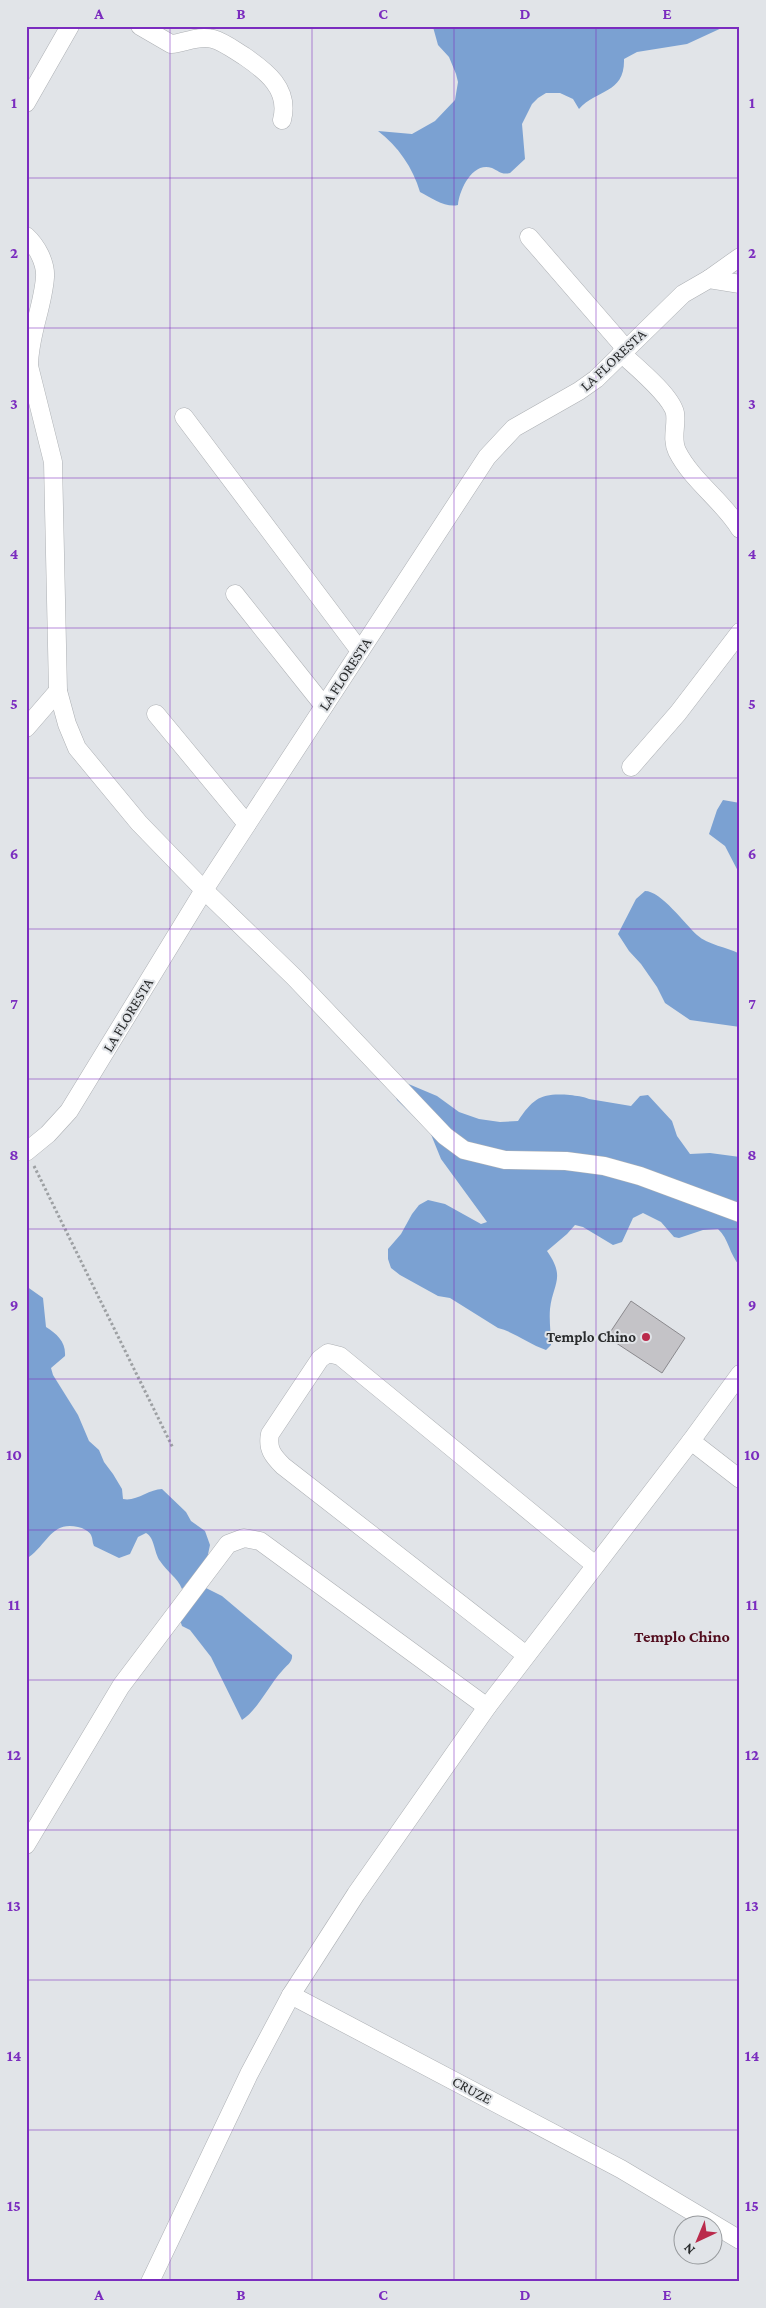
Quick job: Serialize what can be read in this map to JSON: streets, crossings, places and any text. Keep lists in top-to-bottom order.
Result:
{
  "streets": {
    "street": ["LA FLORESTA", "CRUZE"]
  },
  "districts": ["Templo Chino"],
  "places": ["Templo Chino"],
  "north": "bottom left",
  "grid": {
    "columns": [
      "A",
      "B",
      "C",
      "D",
      "E"
    ],
    "rows": [
      "1",
      "2",
      "3",
      "4",
      "5",
      "6",
      "7",
      "8",
      "9",
      "10",
      "11",
      "12",
      "13",
      "14",
      "15"
    ]
  }
}
